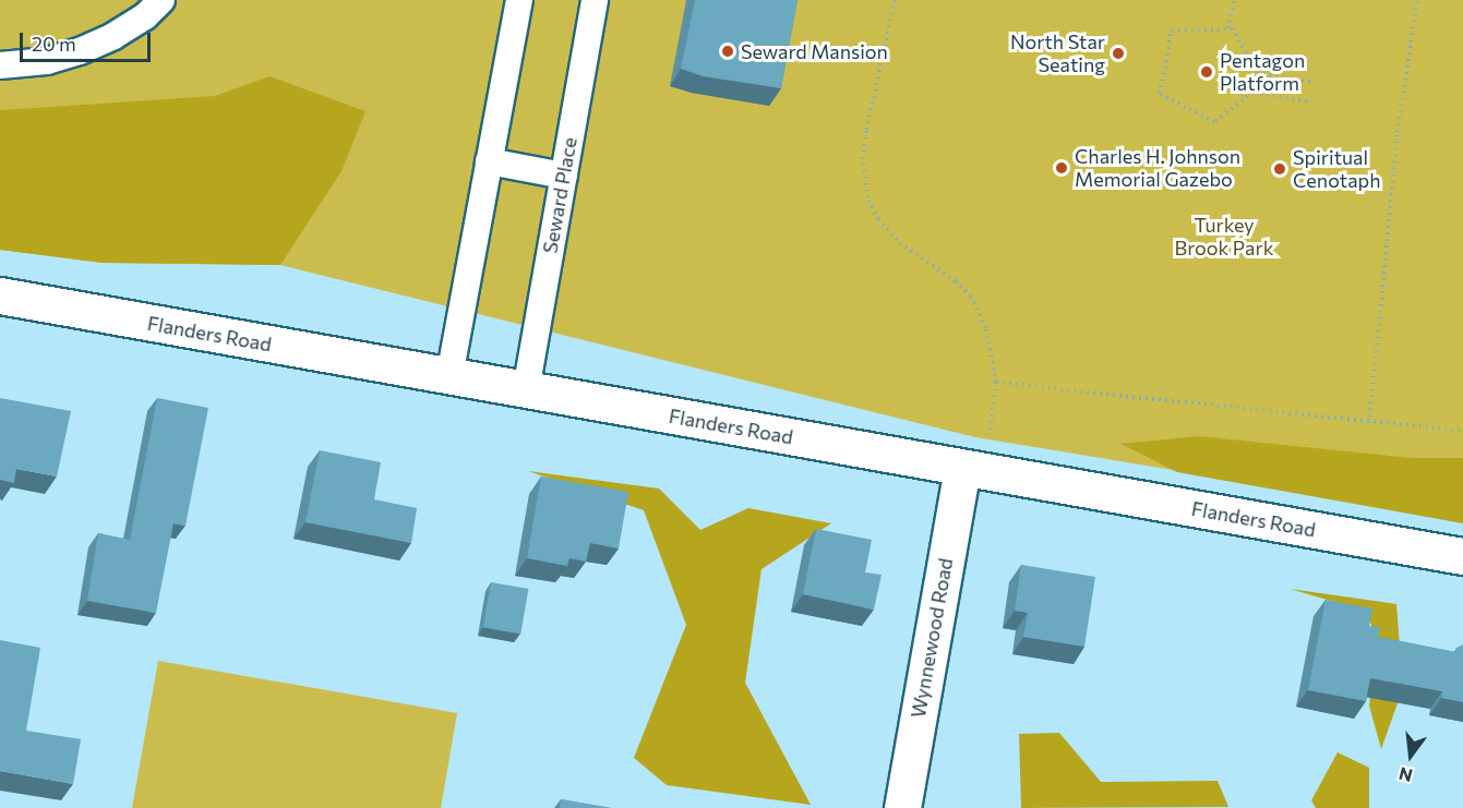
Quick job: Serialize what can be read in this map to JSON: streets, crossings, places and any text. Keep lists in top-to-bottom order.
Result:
{
  "streets": {
    "main road": ["Flanders Road", "Wynnewood Road"],
    "lane": ["Seward Place"]
  },
  "crossings": [
    ["Seward Place", "Flanders Road"],
    ["Flanders Road", "Wynnewood Road"]
  ],
  "parks": ["Turkey Brook Park"],
  "places": [
    "Seward Mansion",
    "North Star Seating",
    "Pentagon Platform",
    "Charles H. Johnson Memorial Gazebo",
    "Spiritual Cenotaph"
  ],
  "scale_bar": "20 m",
  "north": "bottom"
}
